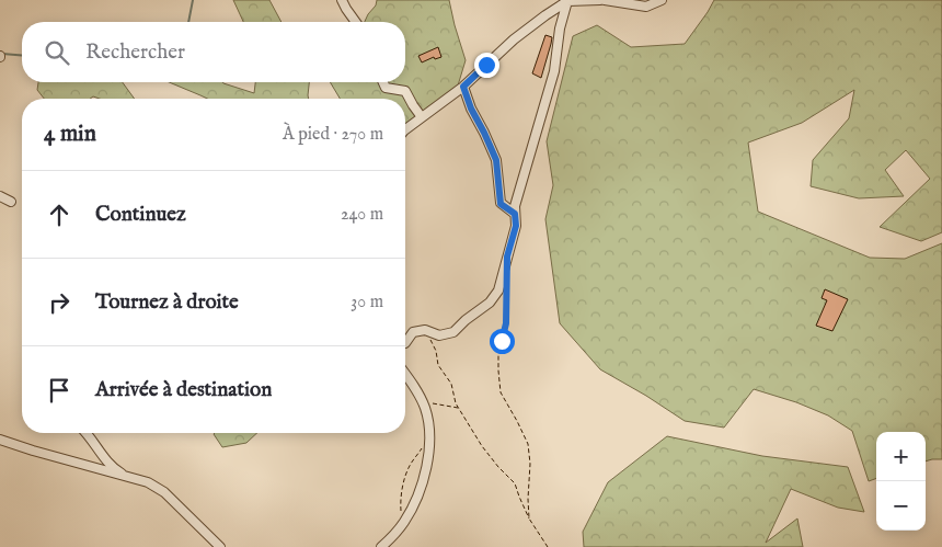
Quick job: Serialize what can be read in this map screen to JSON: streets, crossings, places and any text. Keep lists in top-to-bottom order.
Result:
{
  "page": {
    "search": "Rechercher",
    "heading": ["4 min", "À pied · 270 m"],
    "list": [
      ["Continuez", "240 m"],
      ["Tournez à droite", "30 m"],
      "Arrivée à destination"
    ],
    "map_buttons": ["+", "−"]
  }
}
